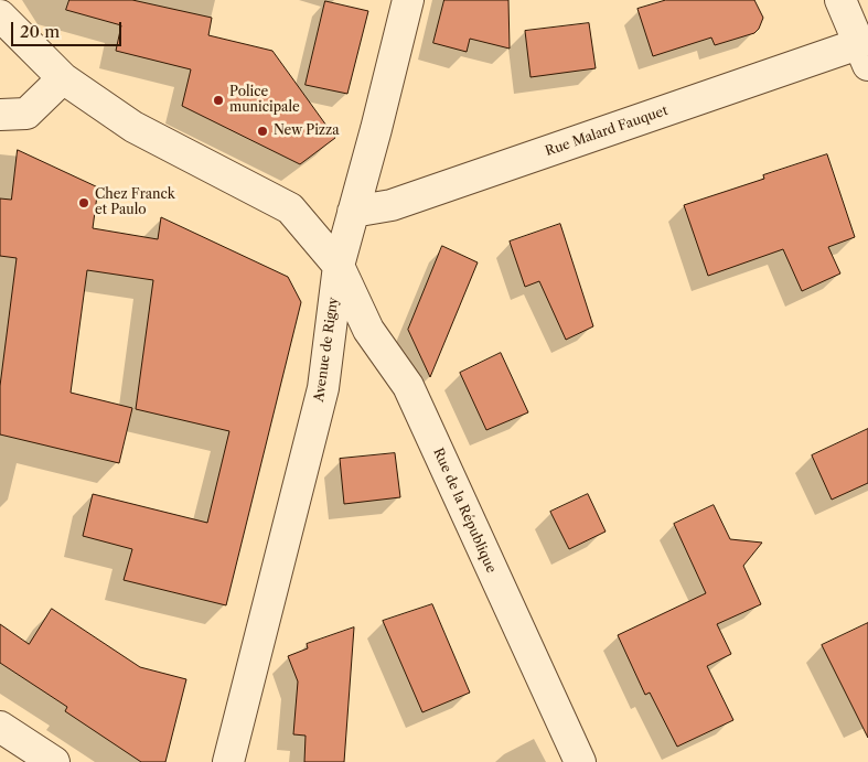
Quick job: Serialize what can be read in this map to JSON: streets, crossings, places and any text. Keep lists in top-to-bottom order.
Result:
{
  "streets": {
    "street": ["Rue Malard Fauquet", "Avenue de Rigny", "Rue de la République"]
  },
  "crossings": [
    ["Rue Malard Fauquet", "Avenue de Rigny"],
    ["Avenue de Rigny", "Rue de la République"]
  ],
  "places": ["Police municipale", "New Pizza", "Chez Franck et Paulo"],
  "scale_bar": "20 m"
}
